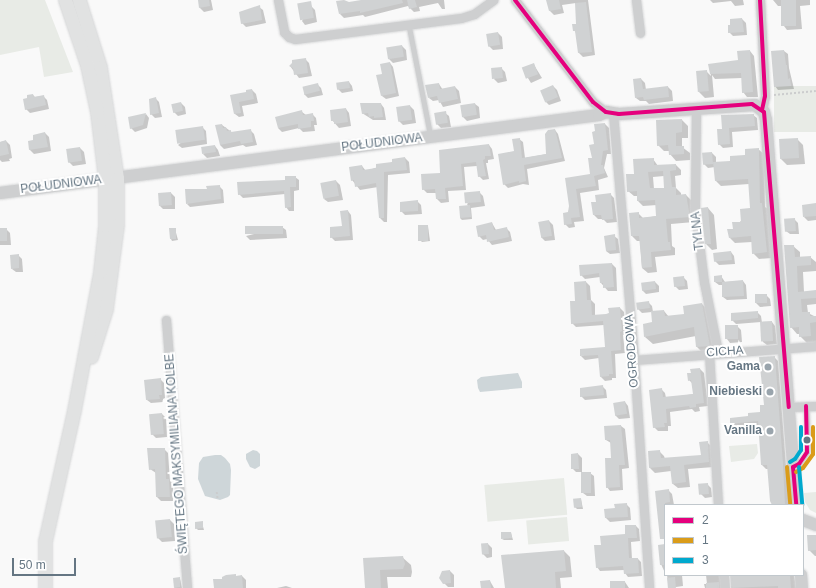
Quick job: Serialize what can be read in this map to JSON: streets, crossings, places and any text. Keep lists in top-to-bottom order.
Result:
{
  "streets": {
    "street": [
      "POŁUDNIOWA",
      "TYLNA",
      "OGRODOWA",
      "CICHA",
      "ŚWIĘTEGO MAKSYMILIANA KOLBE"
    ]
  },
  "crossings": [
    ["POŁUDNIOWA", "TYLNA"],
    ["POŁUDNIOWA", "OGRODOWA"],
    ["TYLNA", "CICHA"],
    ["OGRODOWA", "CICHA"]
  ],
  "places": ["Gama", "Niebieski", "Vanilla"],
  "lines": ["transit line 2", "transit line 1", "transit line 3"],
  "legend": ["2", "1", "3"],
  "scale_bar": "50 m"
}
